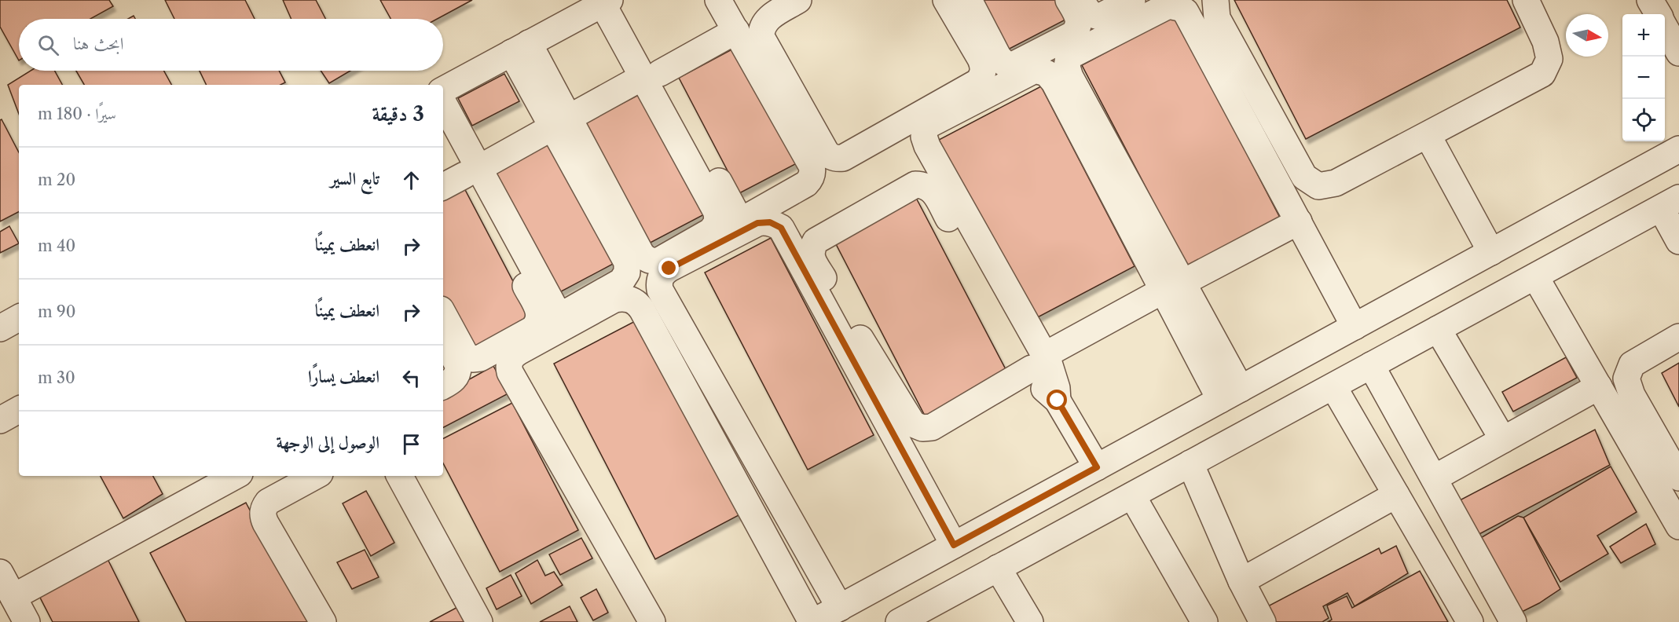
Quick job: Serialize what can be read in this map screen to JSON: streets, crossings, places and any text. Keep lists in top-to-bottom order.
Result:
{
  "north": "right",
  "page": {
    "map_buttons": ["+", "−"],
    "search": "ابحث هنا",
    "heading": ["3 دقيقة", "سيرًا · 180 m"],
    "list": [
      ["تابع السير", "20 m"],
      ["انعطف يمينًا", "40 m"],
      ["انعطف يمينًا", "90 m"],
      ["انعطف يسارًا", "30 m"],
      "الوصول إلى الوجهة"
    ]
  }
}
